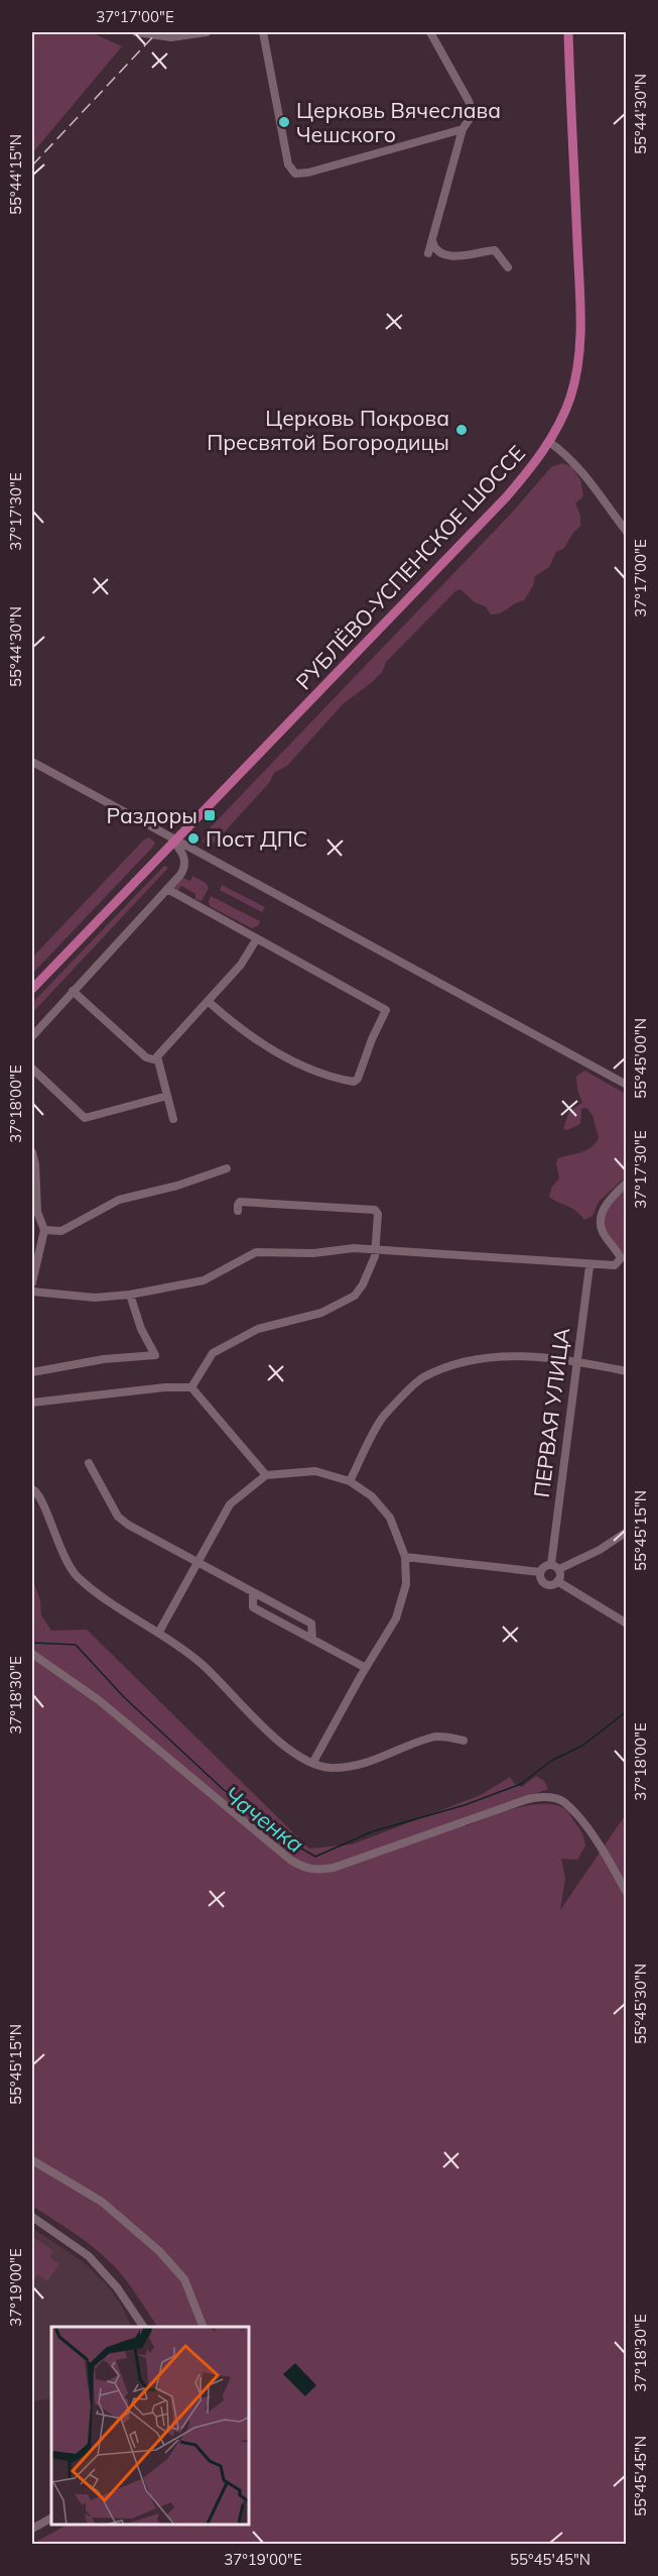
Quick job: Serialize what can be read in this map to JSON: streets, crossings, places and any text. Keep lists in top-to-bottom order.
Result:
{
  "streets": {
    "main road": ["РУБЛЁВО-УСПЕНСКОЕ ШОССЕ"],
    "street": ["ПЕРВАЯ УЛИЦА"]
  },
  "water": ["Чаченка"],
  "places": {
    "other": ["Церковь Вячеслава Чешского", "Церковь Покрова Пресвятой Богородицы", "Пост ДПС"],
    "transit": ["Раздоры"]
  },
  "coordinates": [
    "37°17'00\"E",
    "55°44'30\"N",
    "55°44'15\"N",
    "37°17'30\"E",
    "55°45'00\"N",
    "37°18'00\"E",
    "55°45'15\"N",
    "37°18'30\"E",
    "55°45'30\"N",
    "37°19'00\"E",
    "55°45'45\"N"
  ]
}
